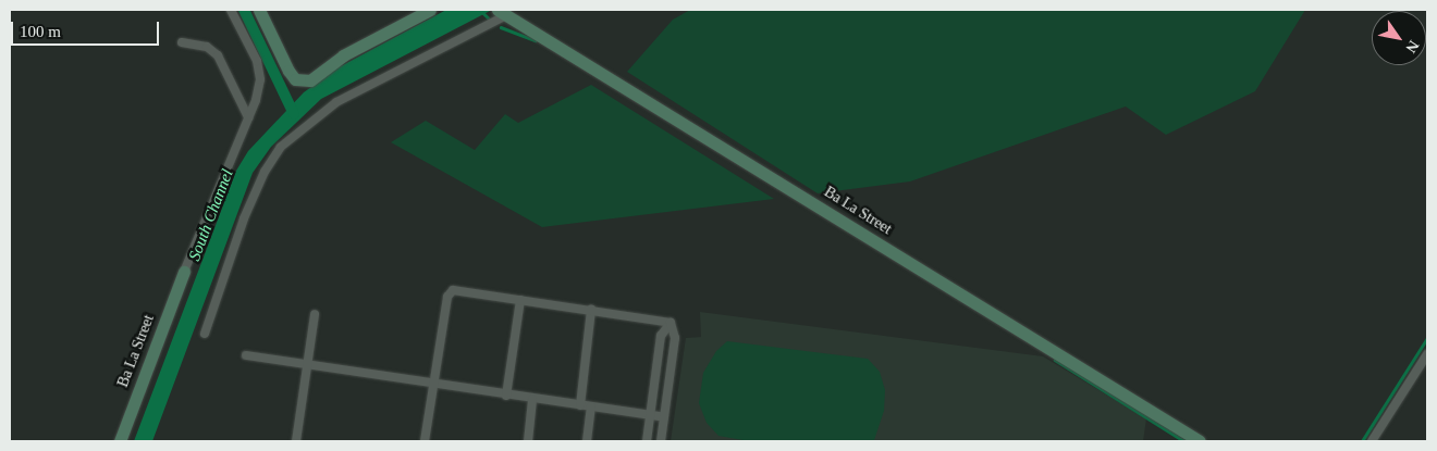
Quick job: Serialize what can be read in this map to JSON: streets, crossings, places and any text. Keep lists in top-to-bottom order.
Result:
{
  "streets": {
    "street": ["Ba La Street"]
  },
  "water": ["South Channel"],
  "scale_bar": "100 m",
  "north": "bottom right"
}
